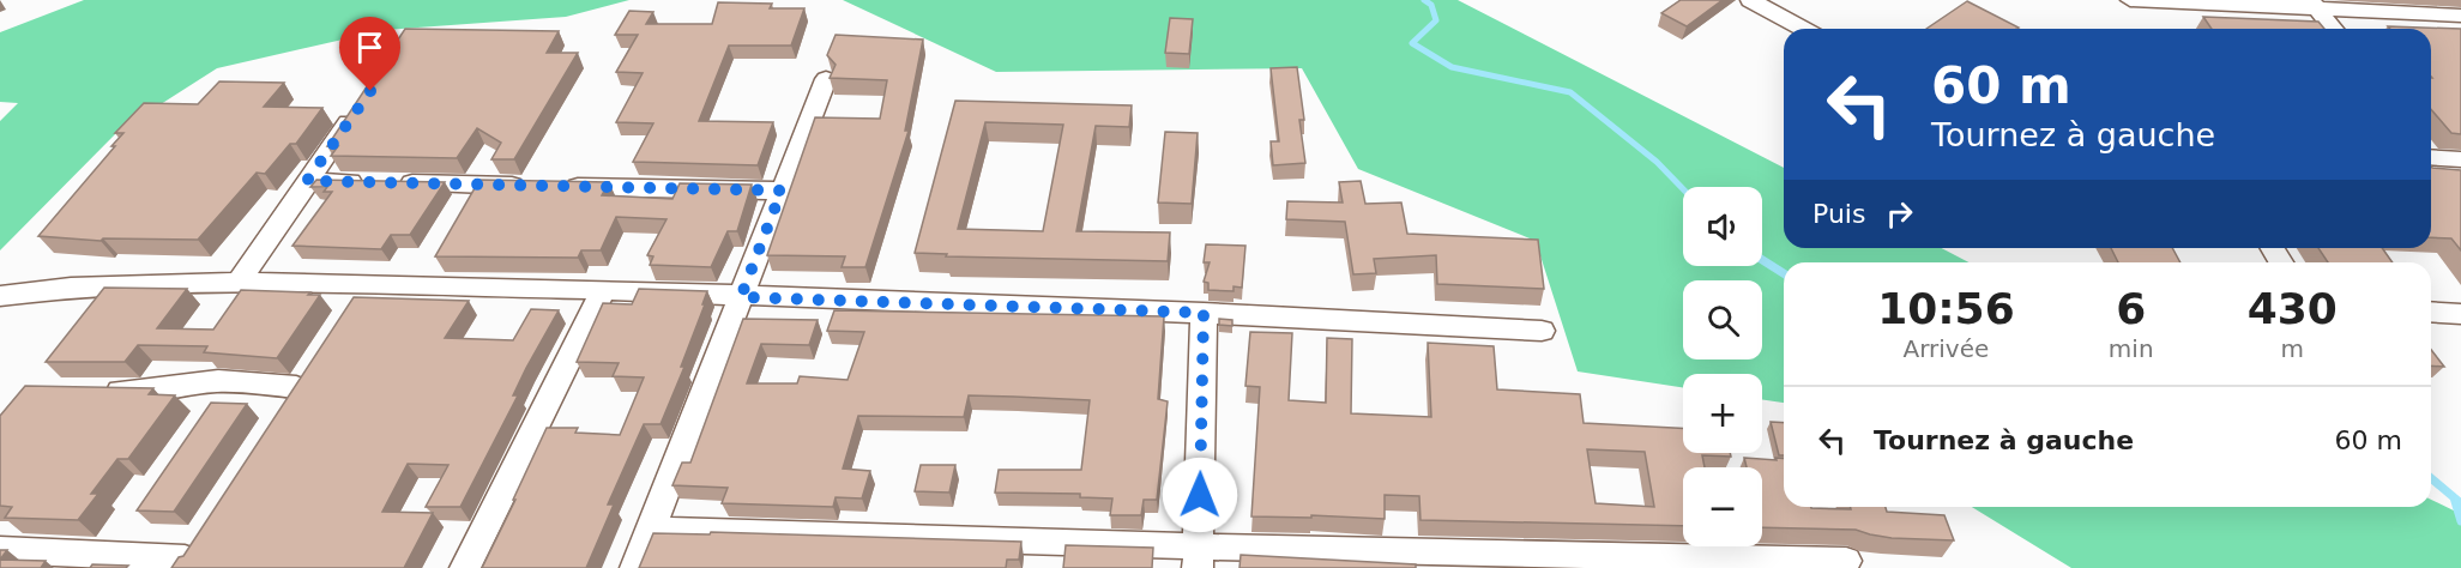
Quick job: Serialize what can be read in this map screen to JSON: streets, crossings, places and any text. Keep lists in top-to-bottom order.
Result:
{
  "page": {
    "turn": ["60 m", "Tournez à gauche"],
    "then": "Puis",
    "map_buttons": ["+", "−"],
    "eta": [
      "10:56",
      "Arrivée",
      "6",
      "min",
      "430",
      "m"
    ],
    "list": [
      {
        "name": "Tournez à gauche",
        "value": "60 m"
      }
    ]
  }
}
